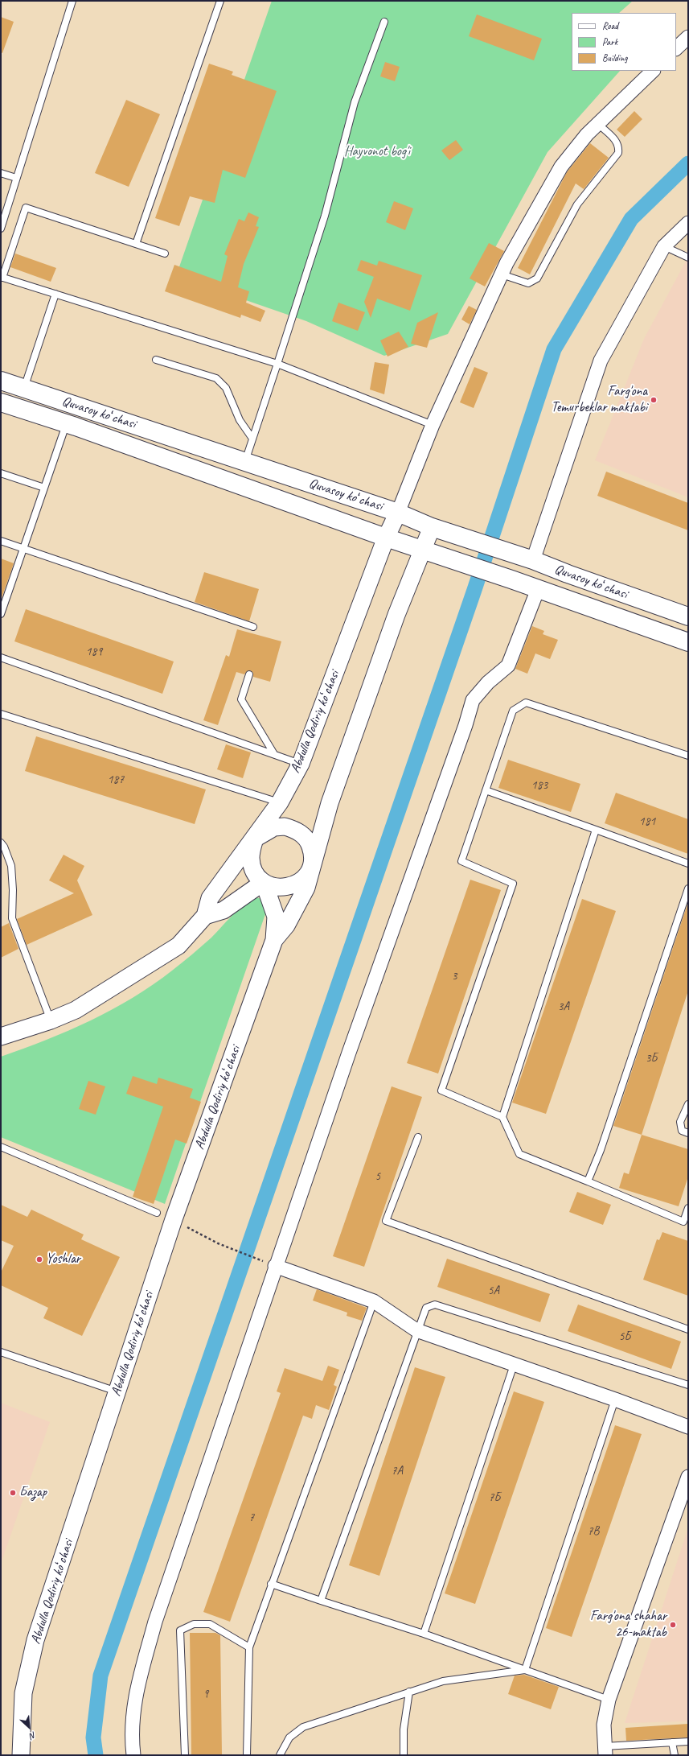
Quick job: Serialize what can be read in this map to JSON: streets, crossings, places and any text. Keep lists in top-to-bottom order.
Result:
{
  "streets": {
    "main road": ["Quvasoy koʻchasi"],
    "street": ["Abdulla Qodiriy koʻchasi"]
  },
  "crossings": [
    ["Quvasoy koʻchasi", "Abdulla Qodiriy koʻchasi"]
  ],
  "parks": ["Hayvonot bog'i"],
  "places": [
    "Farg'ona Temurbeklar maktabi",
    "Yoshlar",
    "Базар",
    "Farg'ona shahar 26-maktab"
  ],
  "house_numbers": [
    "189",
    "187",
    "183",
    "181",
    "3",
    "3А",
    "3Б",
    "5",
    "5А",
    "5Б",
    "7А",
    "7Б",
    "7",
    "7В",
    "9"
  ],
  "legend": ["Road", "Park", "Building"],
  "north": "bottom right"
}
